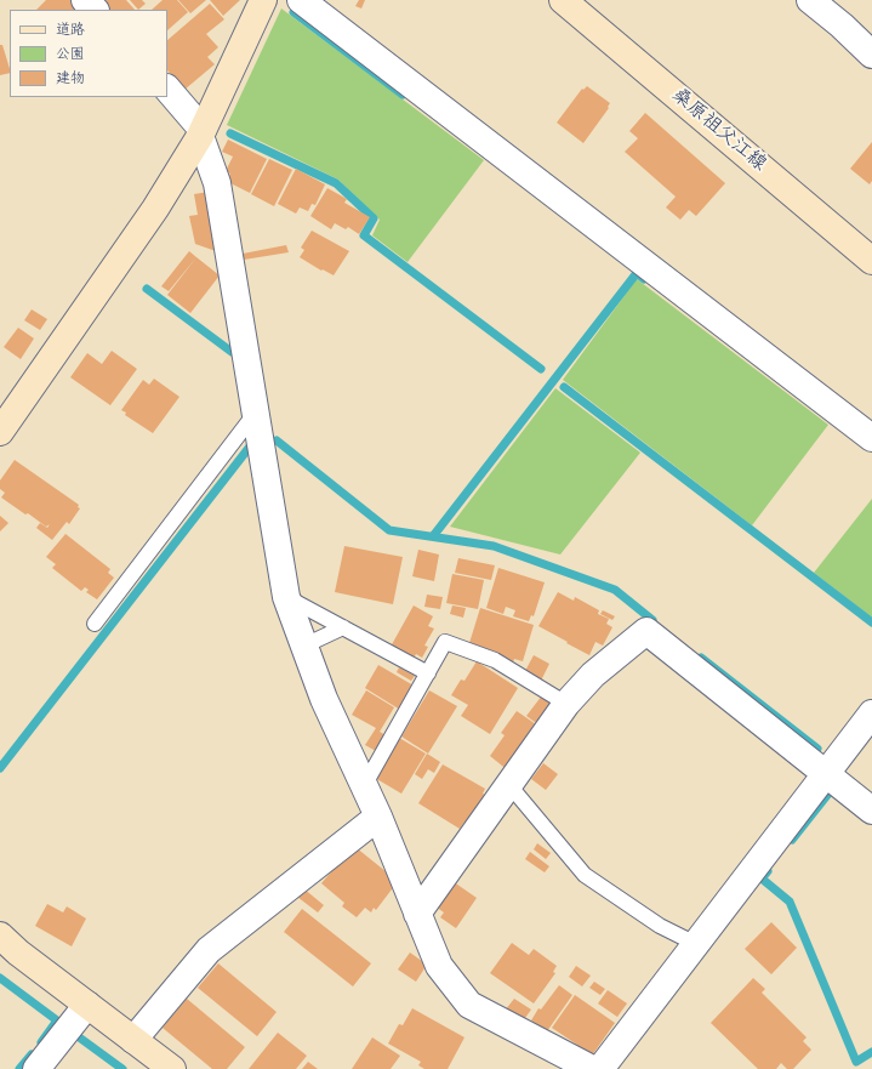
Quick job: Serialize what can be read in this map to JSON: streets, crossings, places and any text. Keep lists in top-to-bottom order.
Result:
{
  "streets": {
    "street": ["桑原祖父江線"]
  },
  "legend": ["道路", "公園", "建物"]
}
